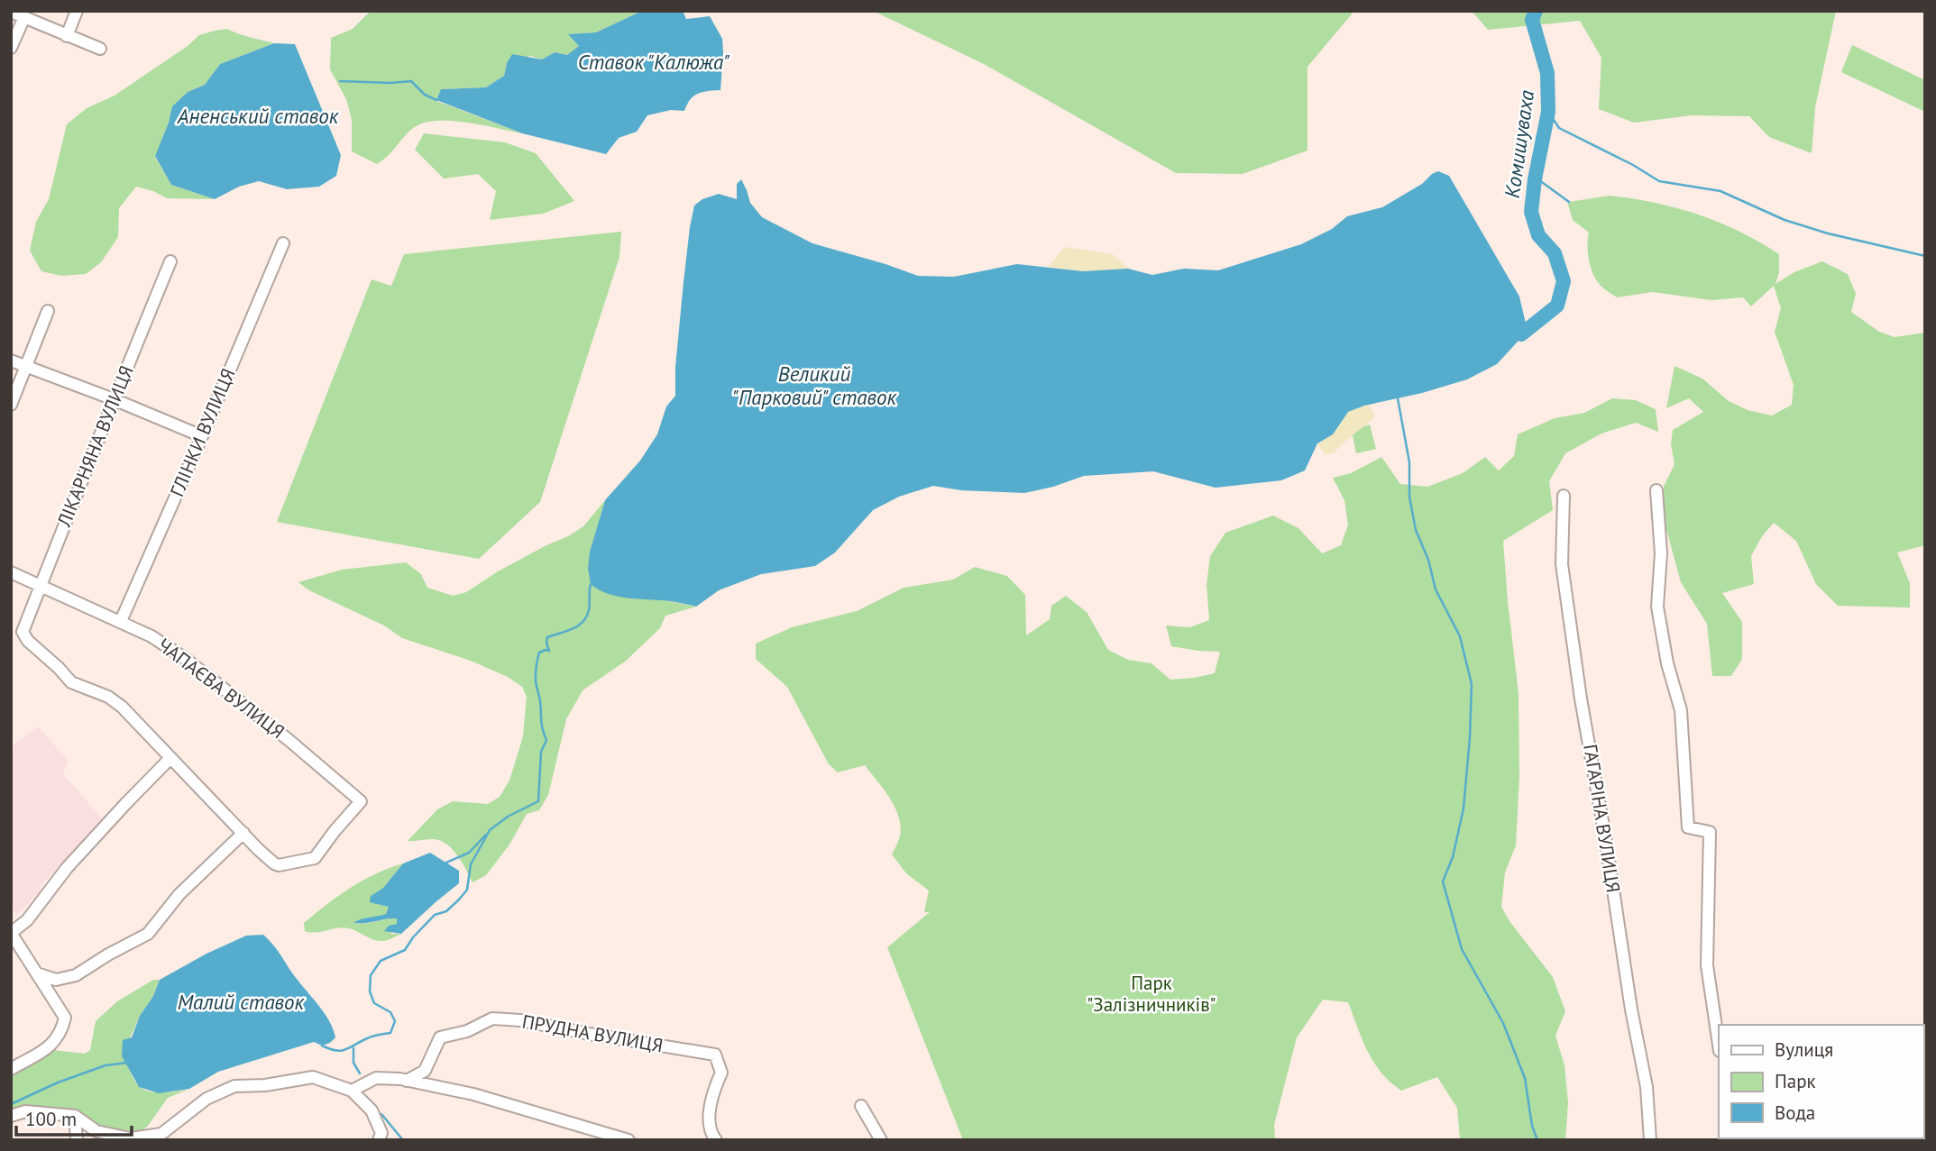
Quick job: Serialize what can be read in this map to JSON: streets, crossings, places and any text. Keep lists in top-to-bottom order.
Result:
{
  "streets": {
    "street": [
      "ГЛІНКИ ВУЛИЦЯ",
      "ЛІКАРНЯНА ВУЛИЦЯ",
      "ЧАПАЄВА ВУЛИЦЯ",
      "ГАГАРІНА ВУЛИЦЯ",
      "ПРУДНА ВУЛИЦЯ"
    ]
  },
  "crossings": [
    ["ГЛІНКИ ВУЛИЦЯ", "ЧАПАЄВА ВУЛИЦЯ"],
    ["ЛІКАРНЯНА ВУЛИЦЯ", "ЧАПАЄВА ВУЛИЦЯ"]
  ],
  "water": [
    "Ставок \"Калюжа\"",
    "Аненський ставок",
    "Комишуваха",
    "Великий \"Парковий\" ставок",
    "Малий ставок"
  ],
  "parks": ["Парк \"Залізничників\""],
  "legend": ["Вулиця", "Парк", "Вода"],
  "scale_bar": "100 m"
}
